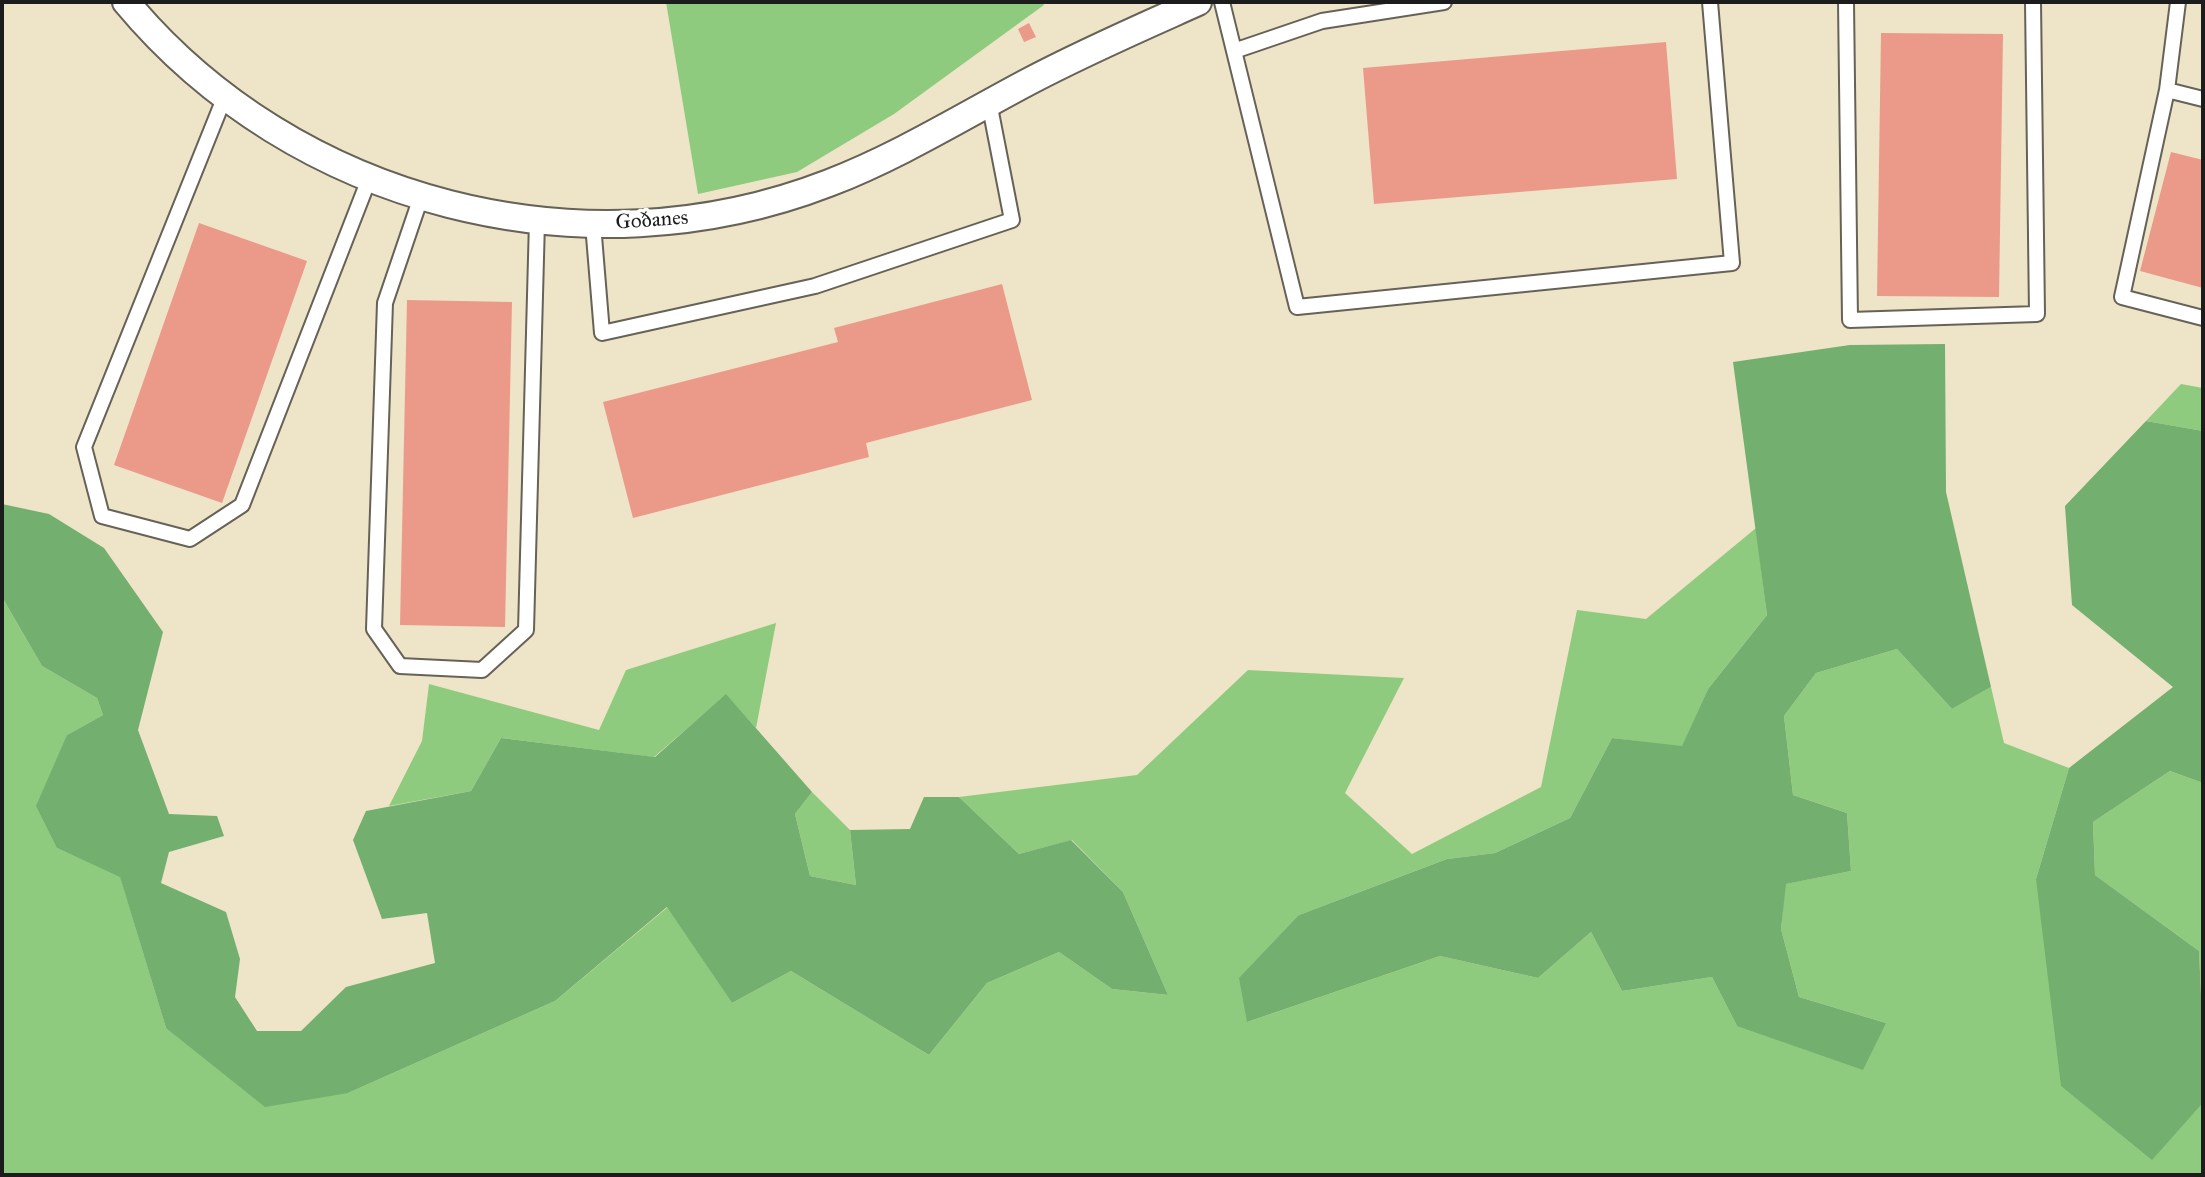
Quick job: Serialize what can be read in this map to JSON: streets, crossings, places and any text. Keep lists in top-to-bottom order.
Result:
{
  "streets": {
    "street": ["Goðanes"]
  }
}
